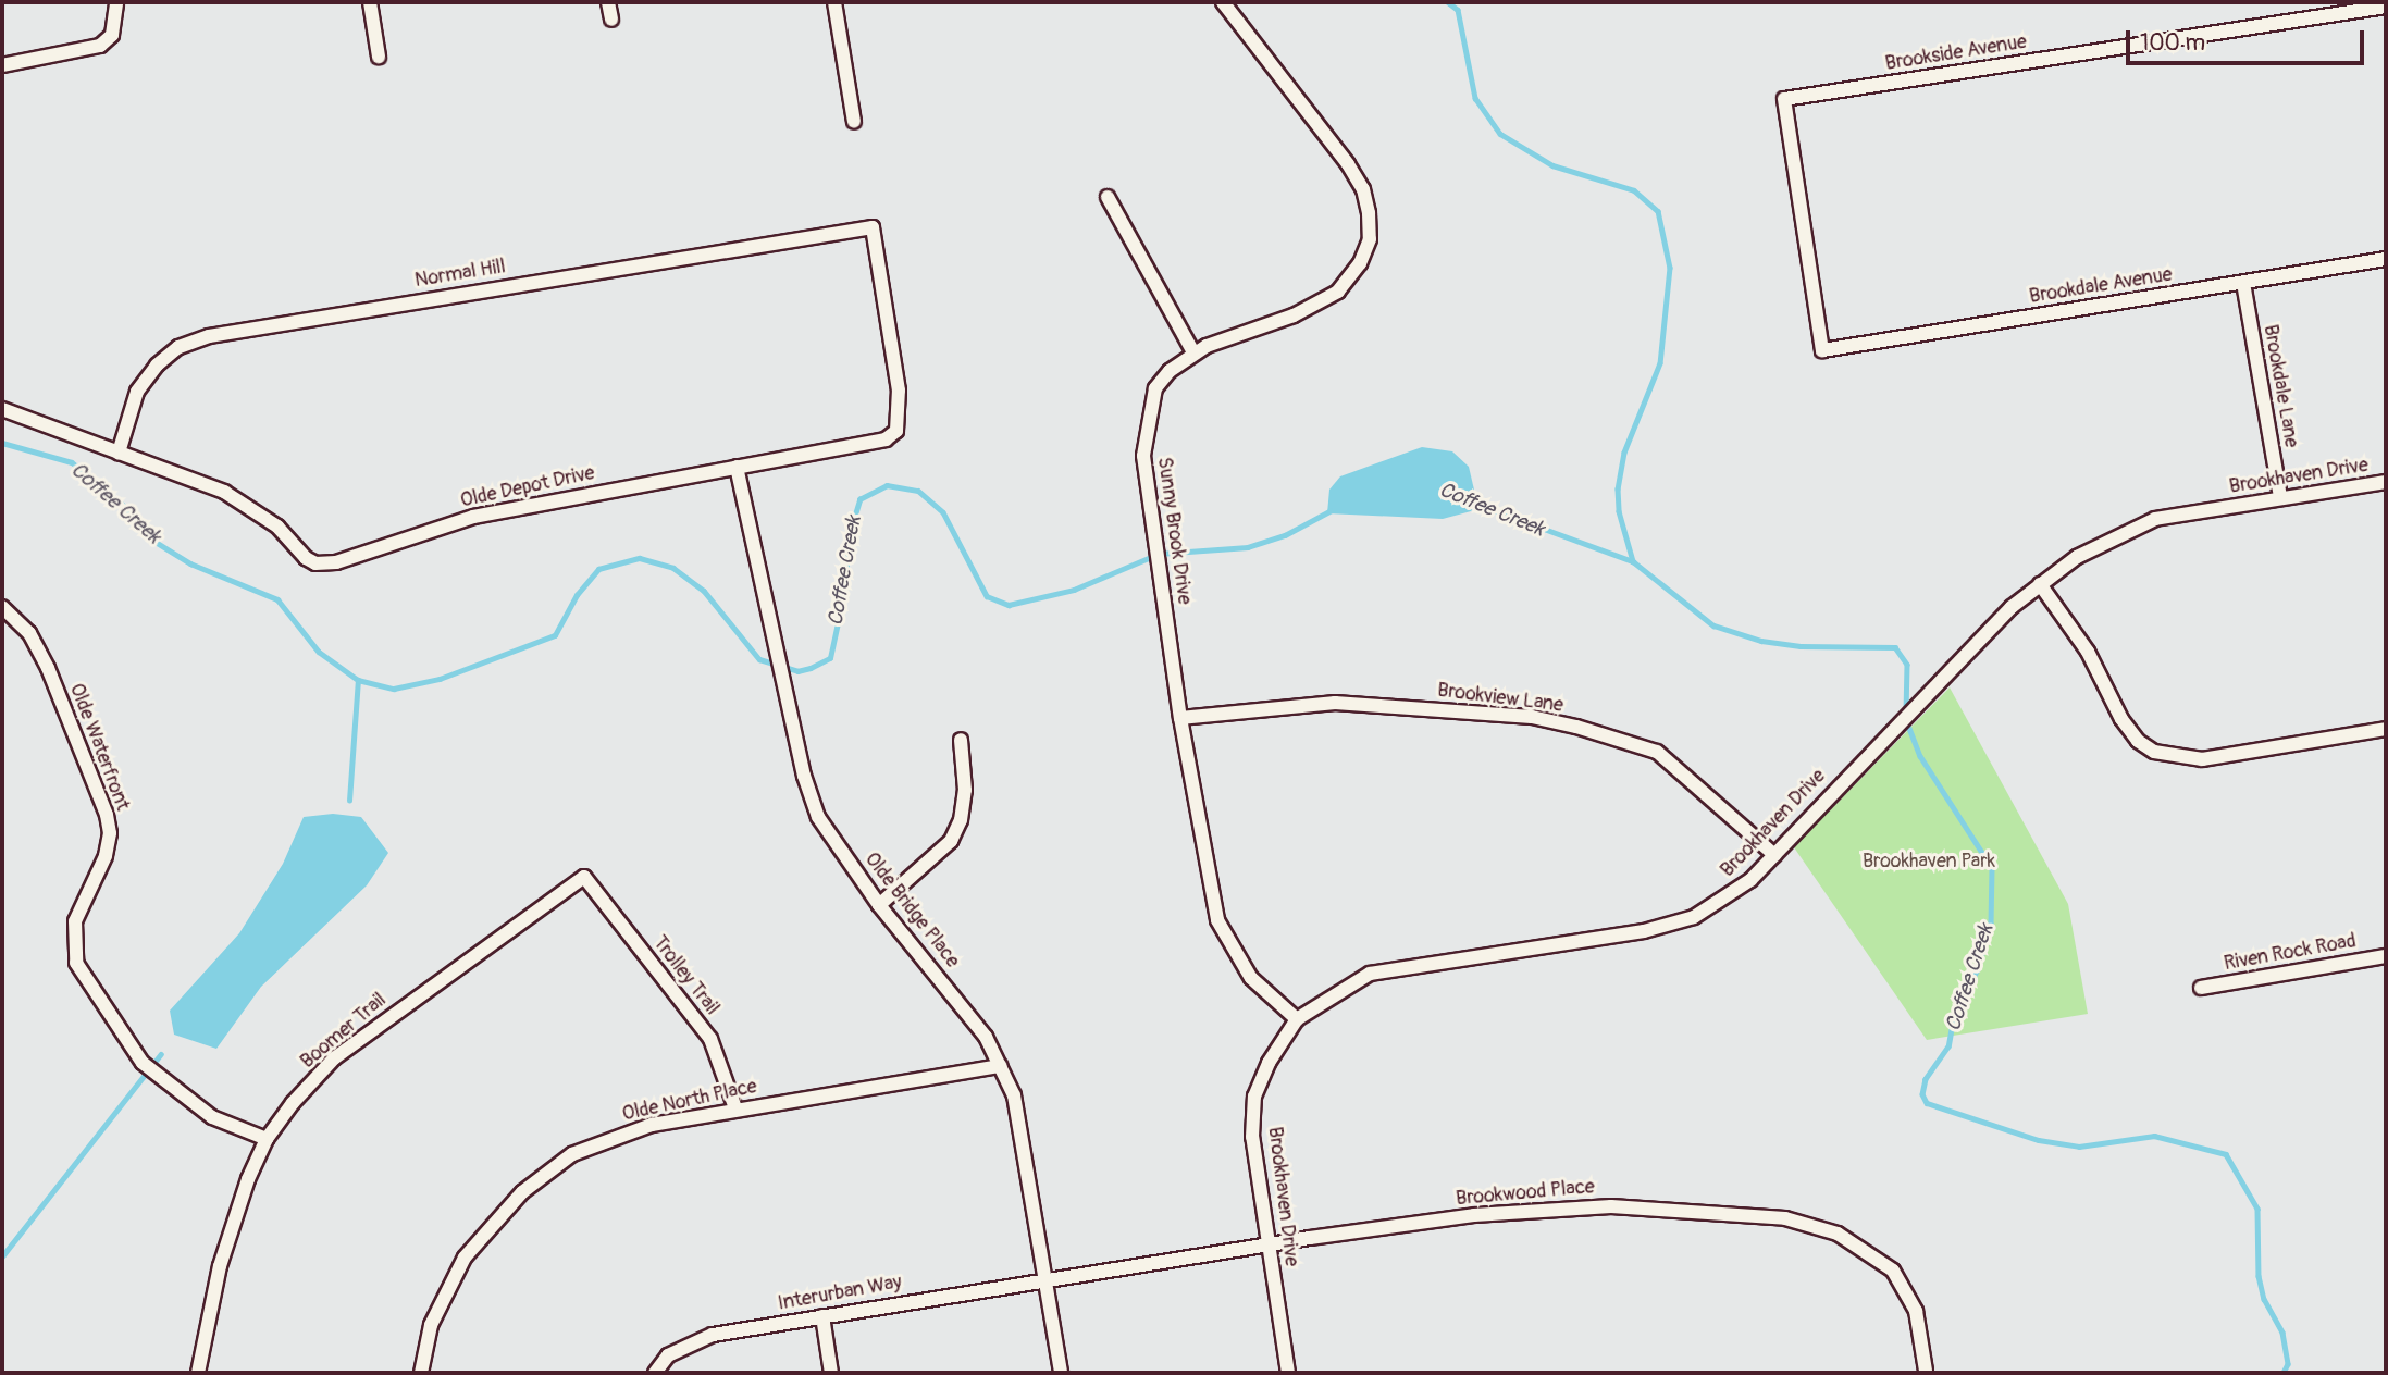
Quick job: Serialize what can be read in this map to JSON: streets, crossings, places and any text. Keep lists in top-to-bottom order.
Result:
{
  "streets": {
    "street": [
      "Brookside Avenue",
      "Normal Hill",
      "Brookdale Avenue",
      "Brookdale Lane",
      "Brookhaven Drive",
      "Olde Depot Drive",
      "Sunny Brook Drive",
      "Brookview Lane",
      "Olde Waterfront",
      "Olde Bridge Place",
      "Riven Rock Road",
      "Trolley Trail",
      "Boomer Trail",
      "Olde North Place",
      "Brookwood Place",
      "Interurban Way"
    ]
  },
  "crossings": [
    ["Brookside Avenue", "Brookdale Avenue"],
    ["Normal Hill", "Olde Depot Drive"],
    ["Brookdale Avenue", "Brookdale Lane"],
    ["Brookdale Lane", "Brookhaven Drive"],
    ["Brookhaven Drive", "Sunny Brook Drive"],
    ["Brookhaven Drive", "Brookview Lane"],
    ["Brookhaven Drive", "Brookwood Place"],
    ["Olde Depot Drive", "Olde Bridge Place"],
    ["Sunny Brook Drive", "Brookview Lane"],
    ["Olde Waterfront", "Boomer Trail"],
    ["Olde Bridge Place", "Olde North Place"],
    ["Olde Bridge Place", "Brookwood Place"],
    ["Olde Bridge Place", "Interurban Way"],
    ["Trolley Trail", "Boomer Trail"],
    ["Trolley Trail", "Olde North Place"],
    ["Brookwood Place", "Interurban Way"]
  ],
  "water": ["Coffee Creek"],
  "parks": ["Brookhaven Park"],
  "scale_bar": "100 m"
}
